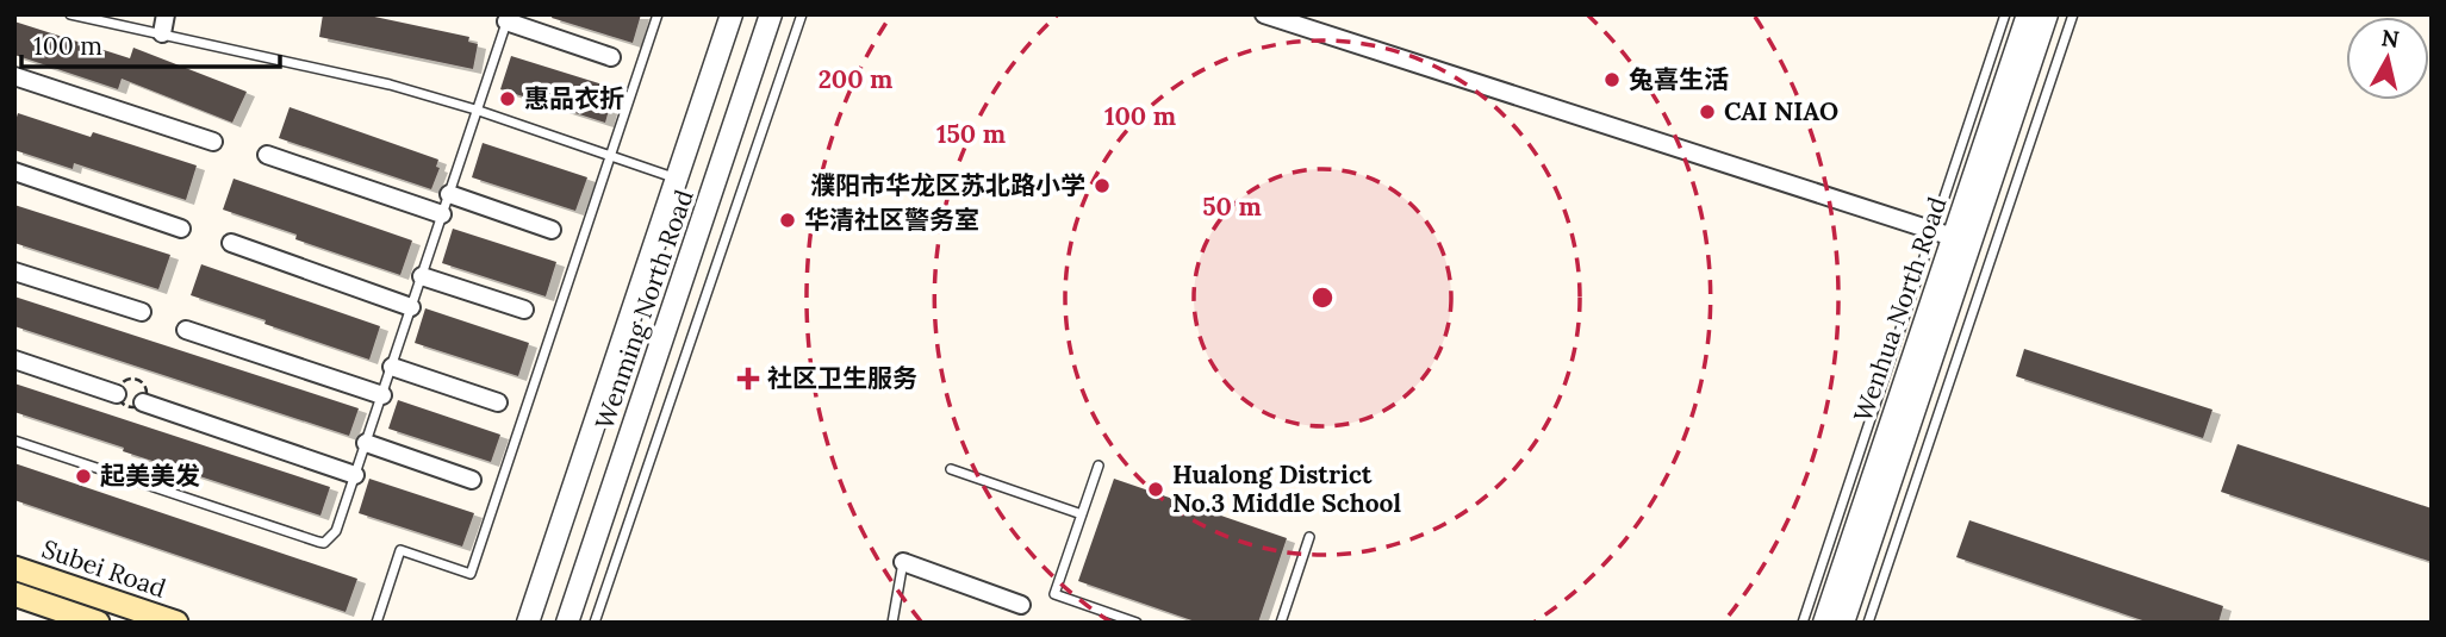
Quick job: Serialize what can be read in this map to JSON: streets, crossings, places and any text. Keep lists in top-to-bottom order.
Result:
{
  "streets": {
    "main road": ["Subei Road"],
    "street": ["Wenming North Road", "Wenhua North Road"]
  },
  "places": {
    "other": [
      "兔喜生活",
      "惠品衣折",
      "CAI NIAO",
      "濮阳市华龙区苏北路小学",
      "华清社区警务室",
      "起美美发",
      "Hualong District No.3 Middle School"
    ],
    "health": ["社区卫生服务"]
  },
  "scale_bar": "100 m",
  "north": "top",
  "rings": [
    "200 m",
    "100 m",
    "150 m",
    "50 m"
  ]
}
